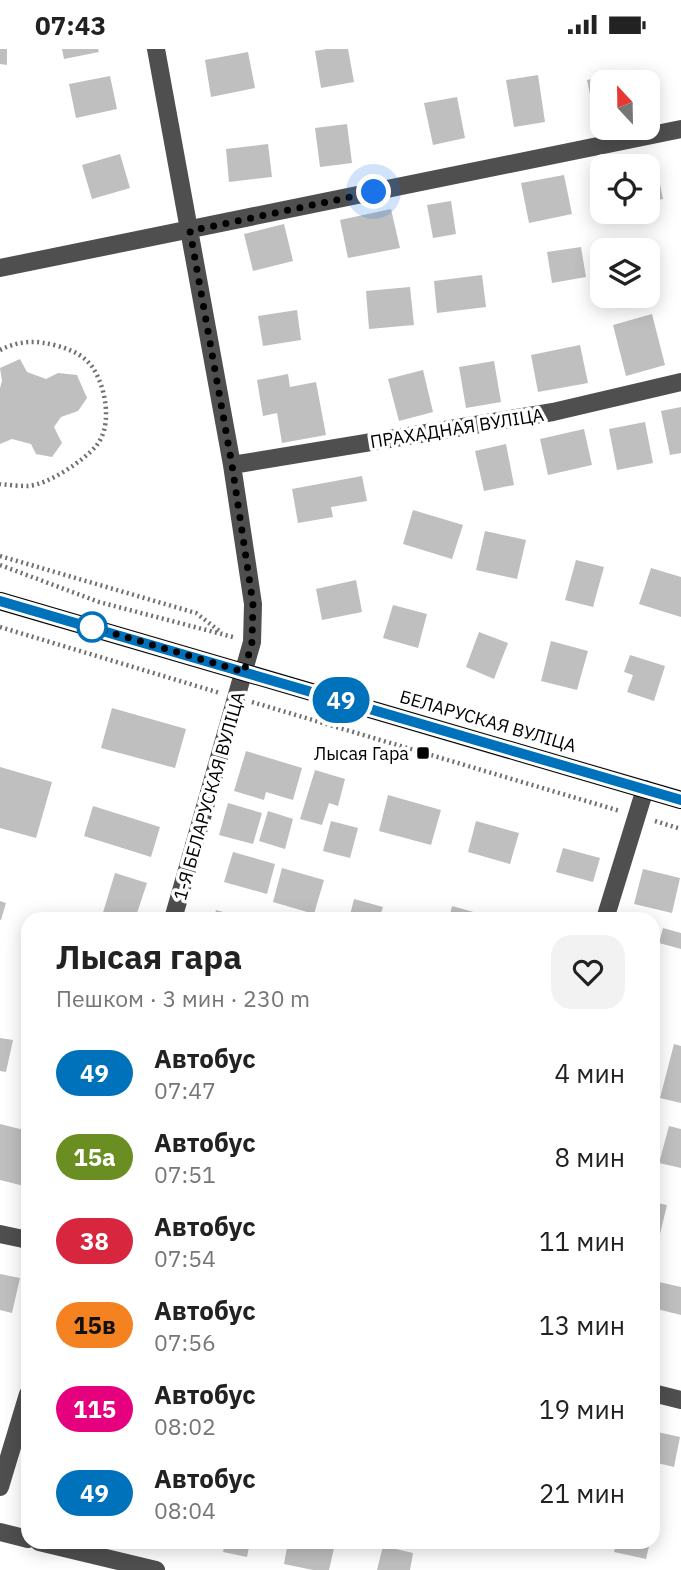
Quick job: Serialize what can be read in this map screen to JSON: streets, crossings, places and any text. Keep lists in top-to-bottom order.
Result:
{
  "streets": {
    "main road": ["БЕЛАРУСКАЯ ВУЛІЦА"],
    "street": ["ПРАХАДНАЯ ВУЛІЦА", "1-Я БЕЛАРУСКАЯ ВУЛІЦА"]
  },
  "crossings": [
    ["ПРАХАДНАЯ ВУЛІЦА", "1-Я БЕЛАРУСКАЯ ВУЛІЦА"],
    ["БЕЛАРУСКАЯ ВУЛІЦА", "1-Я БЕЛАРУСКАЯ ВУЛІЦА"]
  ],
  "places": {
    "transit": ["Лысая Гара"]
  },
  "lines": ["bus line 49"],
  "north": "top",
  "page": {
    "status": "07:43",
    "on_map": "49",
    "heading": ["Лысая гара", "Пешком · 3 мин · 230 m"],
    "list": [
      {
        "mark": "49",
        "name": "Автобус",
        "note": "07:47",
        "value": "4 мин"
      },
      {
        "mark": "15а",
        "name": "Автобус",
        "note": "07:51",
        "value": "8 мин"
      },
      {
        "mark": "38",
        "name": "Автобус",
        "note": "07:54",
        "value": "11 мин"
      },
      {
        "mark": "15в",
        "name": "Автобус",
        "note": "07:56",
        "value": "13 мин"
      },
      {
        "mark": "115",
        "name": "Автобус",
        "note": "08:02",
        "value": "19 мин"
      },
      {
        "mark": "49",
        "name": "Автобус",
        "note": "08:04",
        "value": "21 мин"
      }
    ]
  }
}
